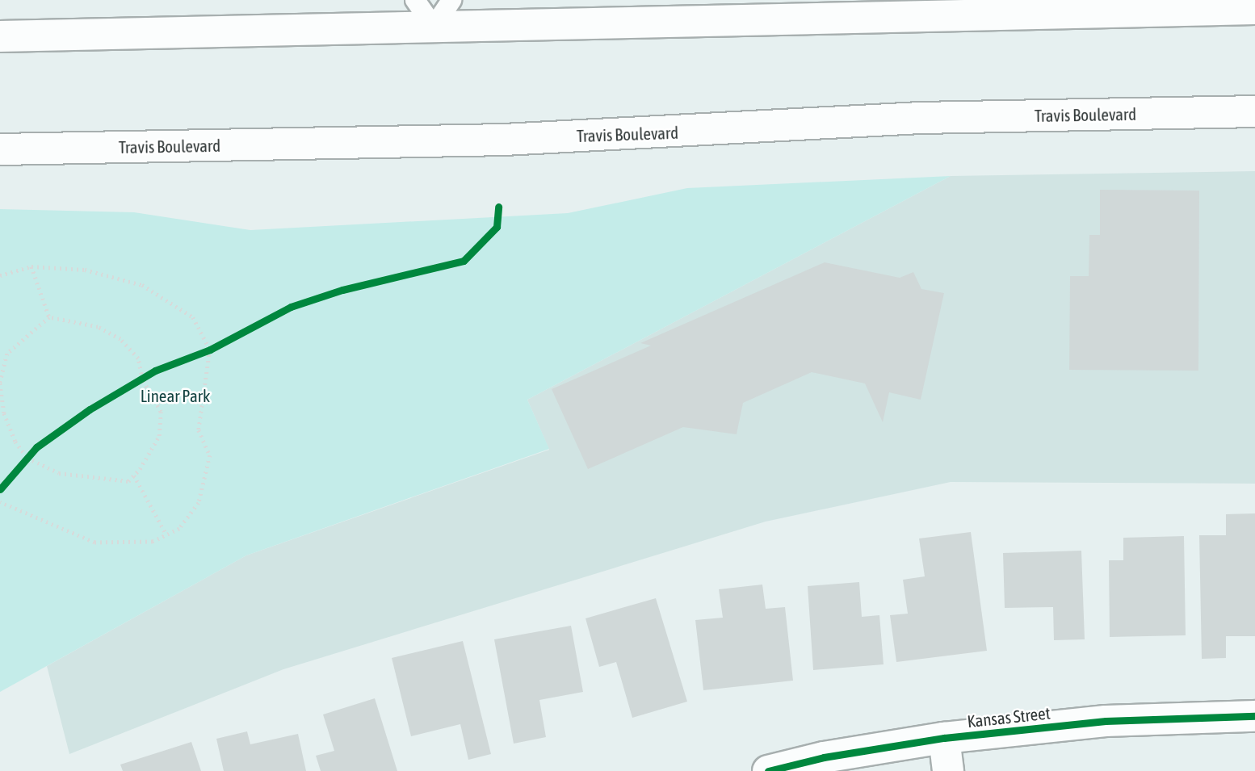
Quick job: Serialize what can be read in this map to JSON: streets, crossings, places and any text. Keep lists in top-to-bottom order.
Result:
{
  "streets": {
    "main road": ["Travis Boulevard", "Kansas Street"]
  },
  "parks": ["Linear Park"]
}
